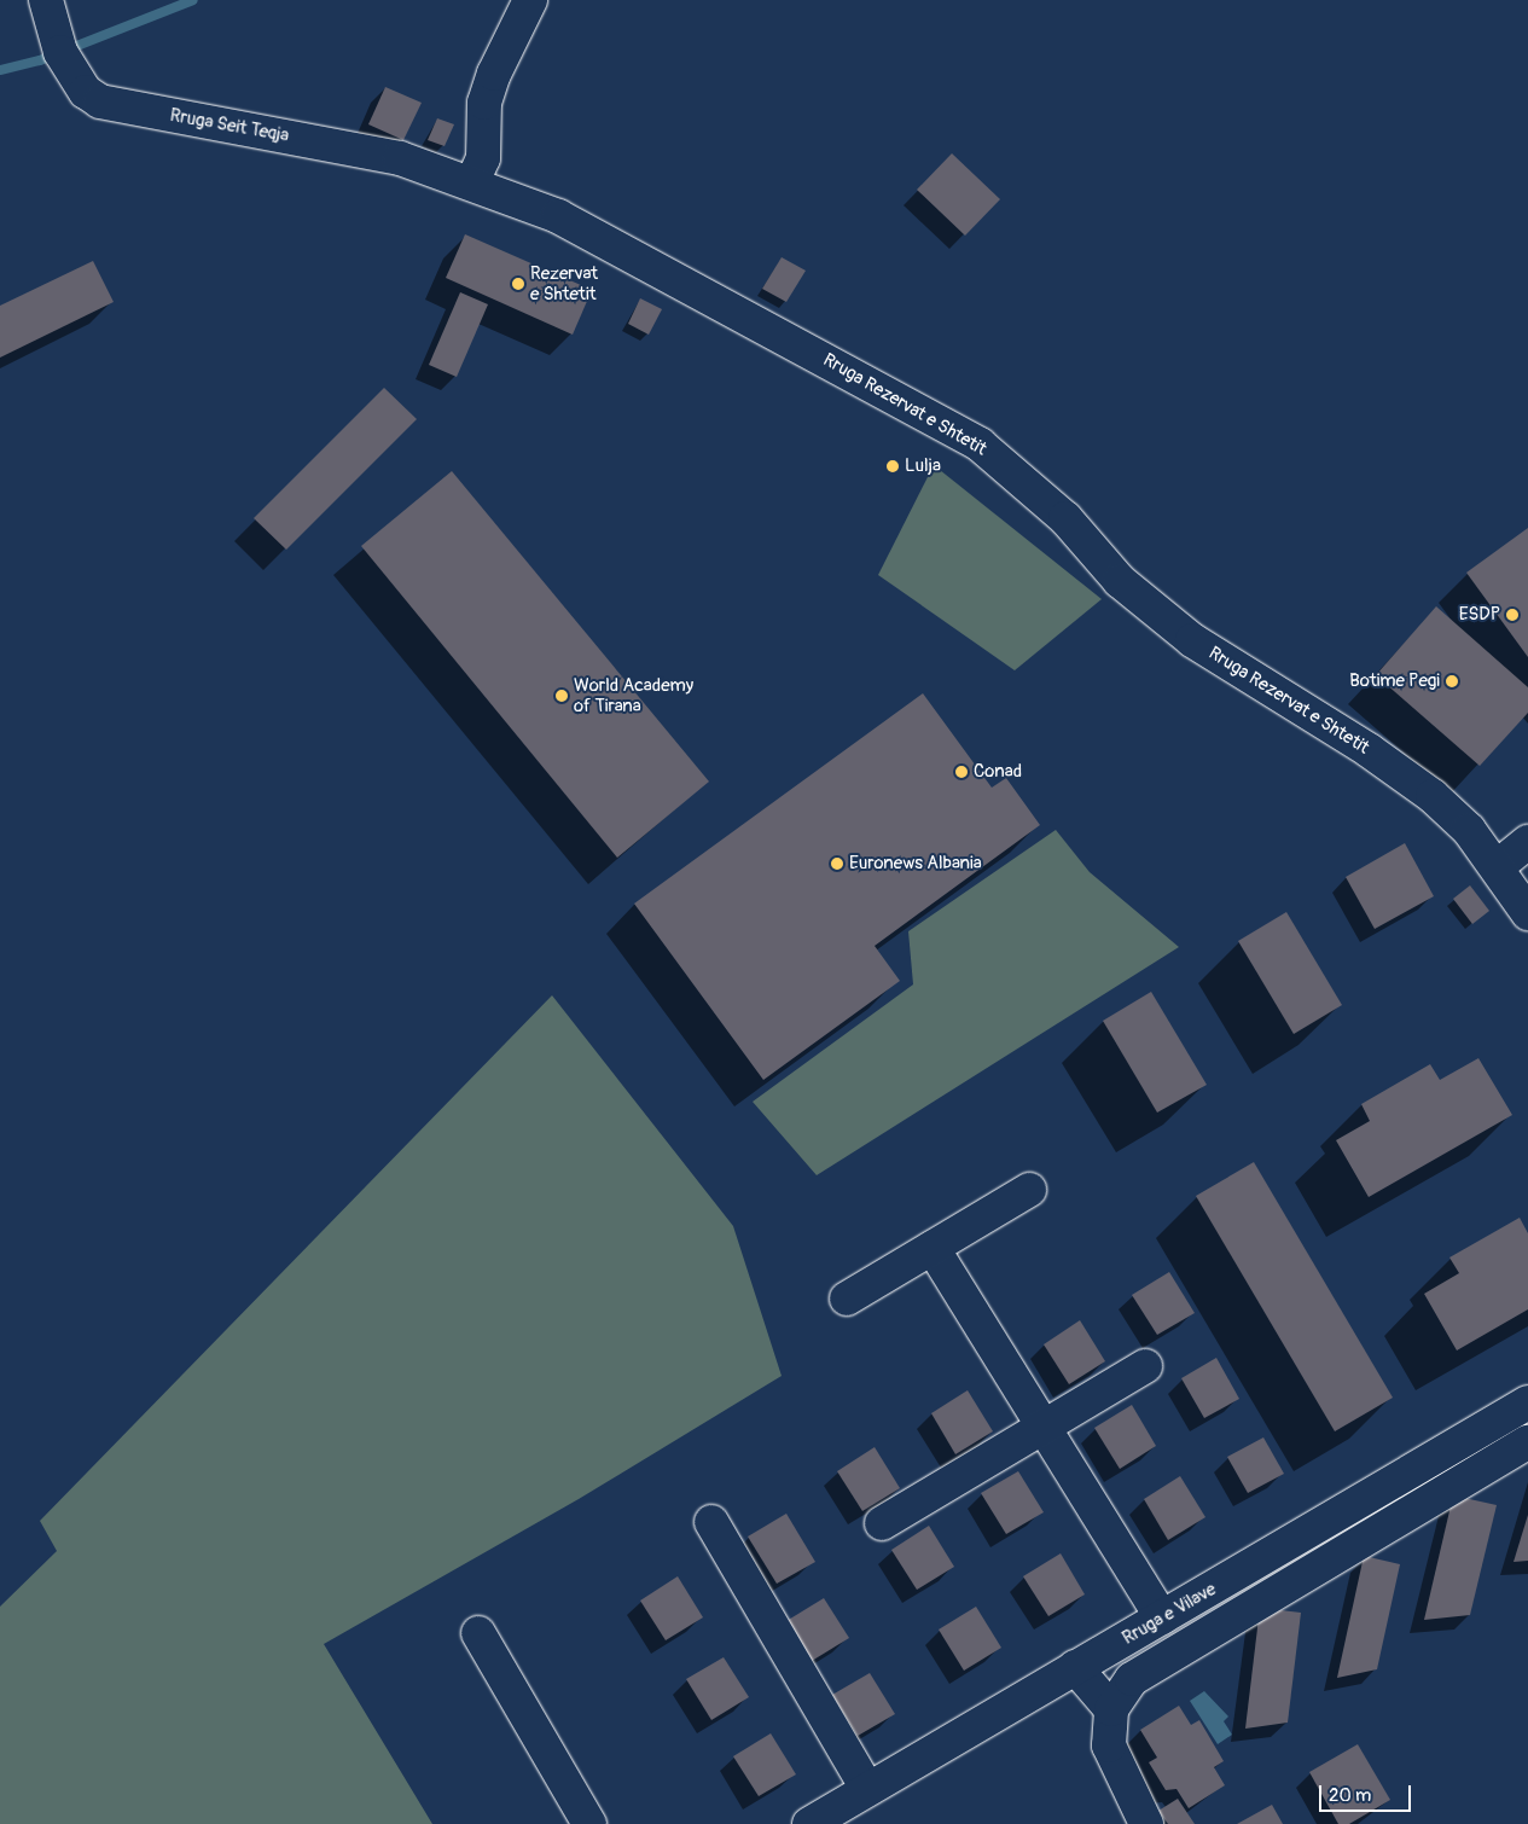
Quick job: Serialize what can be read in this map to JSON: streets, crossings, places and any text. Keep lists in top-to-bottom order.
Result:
{
  "streets": {
    "street": ["Rruga Seit Teqja", "Rruga Rezervat e Shtetit", "Rruga e Vilave"]
  },
  "crossings": [
    ["Rruga Seit Teqja", "Rruga Rezervat e Shtetit"]
  ],
  "places": [
    "Rezervat e Shtetit",
    "Lulja",
    "ESDP",
    "Botime Pegi",
    "World Academy of Tirana",
    "Conad",
    "Euronews Albania"
  ],
  "scale_bar": "20 m"
}
